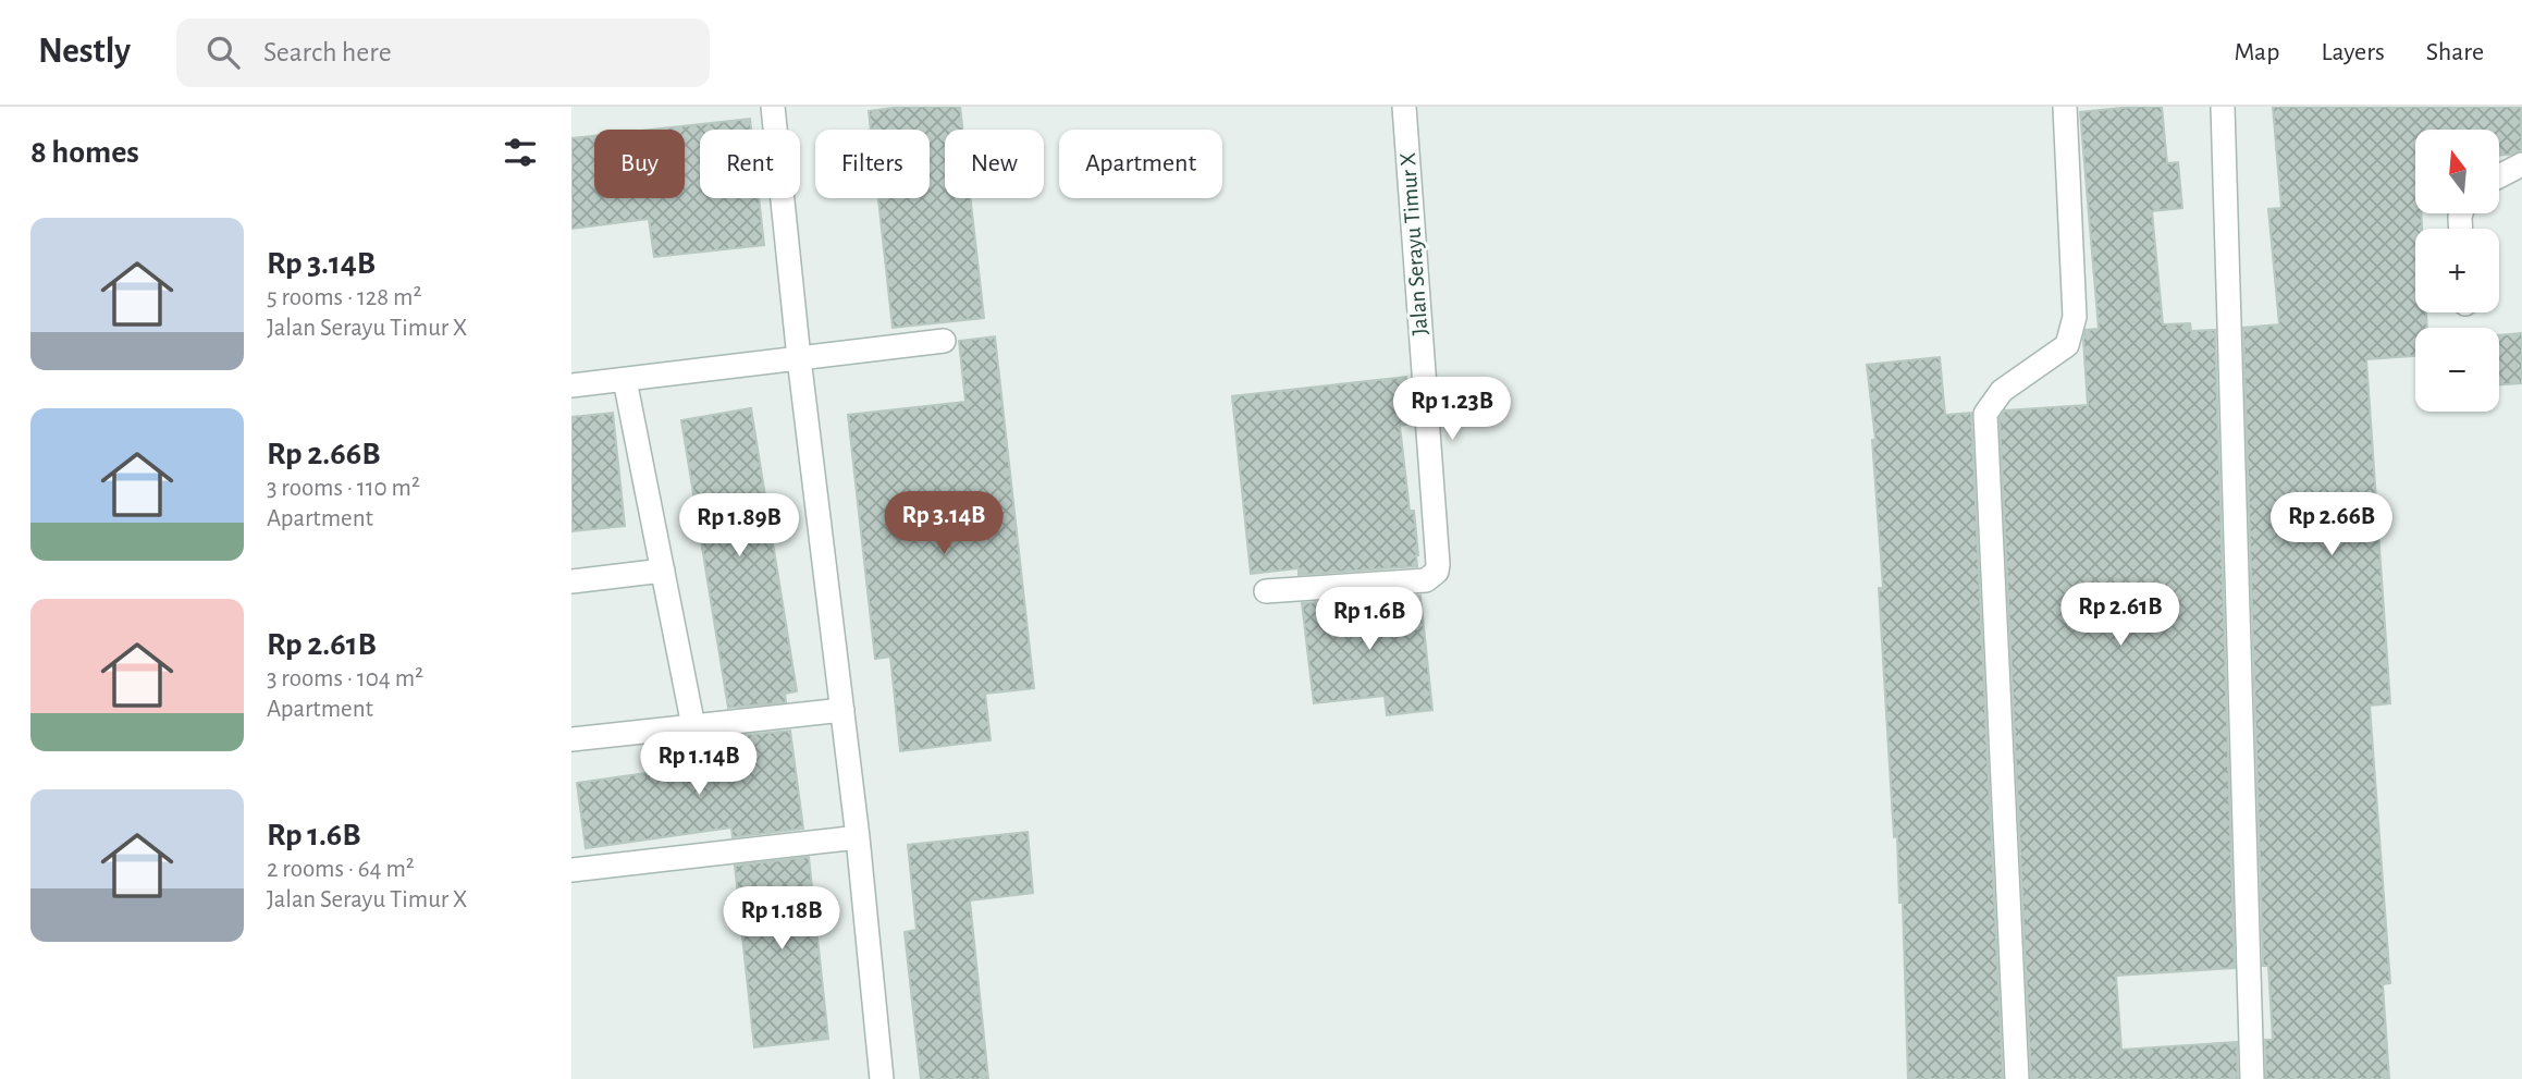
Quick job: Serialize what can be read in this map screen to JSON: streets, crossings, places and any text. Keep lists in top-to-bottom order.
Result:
{
  "streets": {
    "street": ["Jalan Serayu Timur X"]
  },
  "north": "top",
  "page": {
    "header": "Nestly",
    "search": "Search here",
    "nav": ["Map", "Layers", "Share"],
    "heading": "8 homes",
    "map_buttons": ["+", "−"],
    "chip": [
      "Buy",
      "Rent",
      "Filters",
      "New",
      "Apartment"
    ],
    "list": [
      {
        "name": "Rp 3.14B",
        "note": "5 rooms · 128 m² · Jalan Serayu Timur X"
      },
      {
        "name": "Rp 2.66B",
        "note": "3 rooms · 110 m² · Apartment"
      },
      {
        "name": "Rp 2.61B",
        "note": "3 rooms · 104 m² · Apartment"
      },
      {
        "name": "Rp 1.6B",
        "note": "2 rooms · 64 m² · Jalan Serayu Timur X"
      }
    ],
    "price": [
      "Rp 1.23B",
      "Rp 3.14B",
      "Rp 2.66B",
      "Rp 1.89B",
      "Rp 2.61B",
      "Rp 1.6B",
      "Rp 1.14B",
      "Rp 1.18B"
    ]
  }
}
